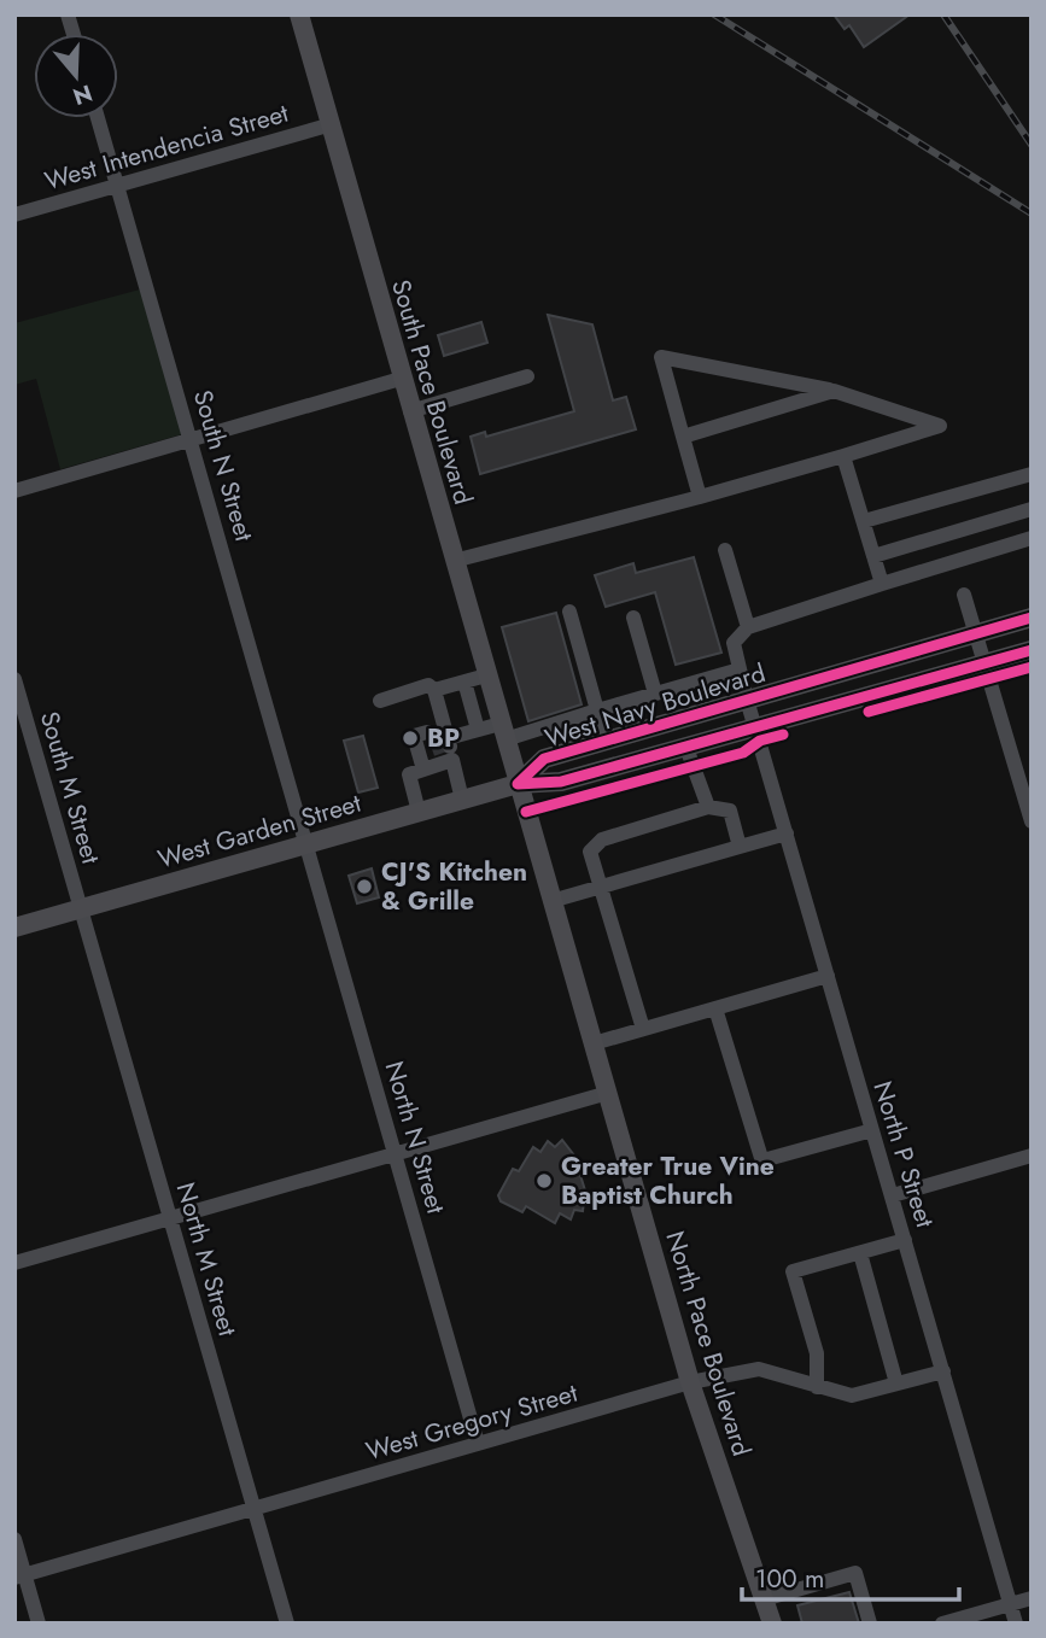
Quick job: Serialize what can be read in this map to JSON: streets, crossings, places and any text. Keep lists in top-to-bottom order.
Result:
{
  "streets": {
    "main road": [
      "South Pace Boulevard",
      "West Navy Boulevard",
      "West Garden Street",
      "North Pace Boulevard"
    ],
    "street": [
      "West Intendencia Street",
      "South N Street",
      "South M Street",
      "North N Street",
      "North P Street",
      "North M Street",
      "West Gregory Street"
    ]
  },
  "crossings": [
    ["West Intendencia Street", "South Pace Boulevard"],
    ["West Intendencia Street", "South N Street"],
    ["South Pace Boulevard", "West Navy Boulevard"],
    ["South Pace Boulevard", "West Garden Street"],
    ["South Pace Boulevard", "North Pace Boulevard"],
    ["South N Street", "West Garden Street"],
    ["South N Street", "North N Street"],
    ["West Navy Boulevard", "West Garden Street"],
    ["West Navy Boulevard", "North P Street"],
    ["West Navy Boulevard", "North Pace Boulevard"],
    ["South M Street", "West Garden Street"],
    ["South M Street", "North M Street"],
    ["West Garden Street", "North N Street"],
    ["West Garden Street", "North M Street"],
    ["West Garden Street", "North Pace Boulevard"],
    ["North N Street", "West Gregory Street"],
    ["North P Street", "West Gregory Street"],
    ["North M Street", "West Gregory Street"],
    ["North Pace Boulevard", "West Gregory Street"]
  ],
  "places": ["BP", "CJ'S Kitchen & Grille", "Greater True Vine Baptist Church"],
  "scale_bar": "100 m",
  "north": "bottom"
}
